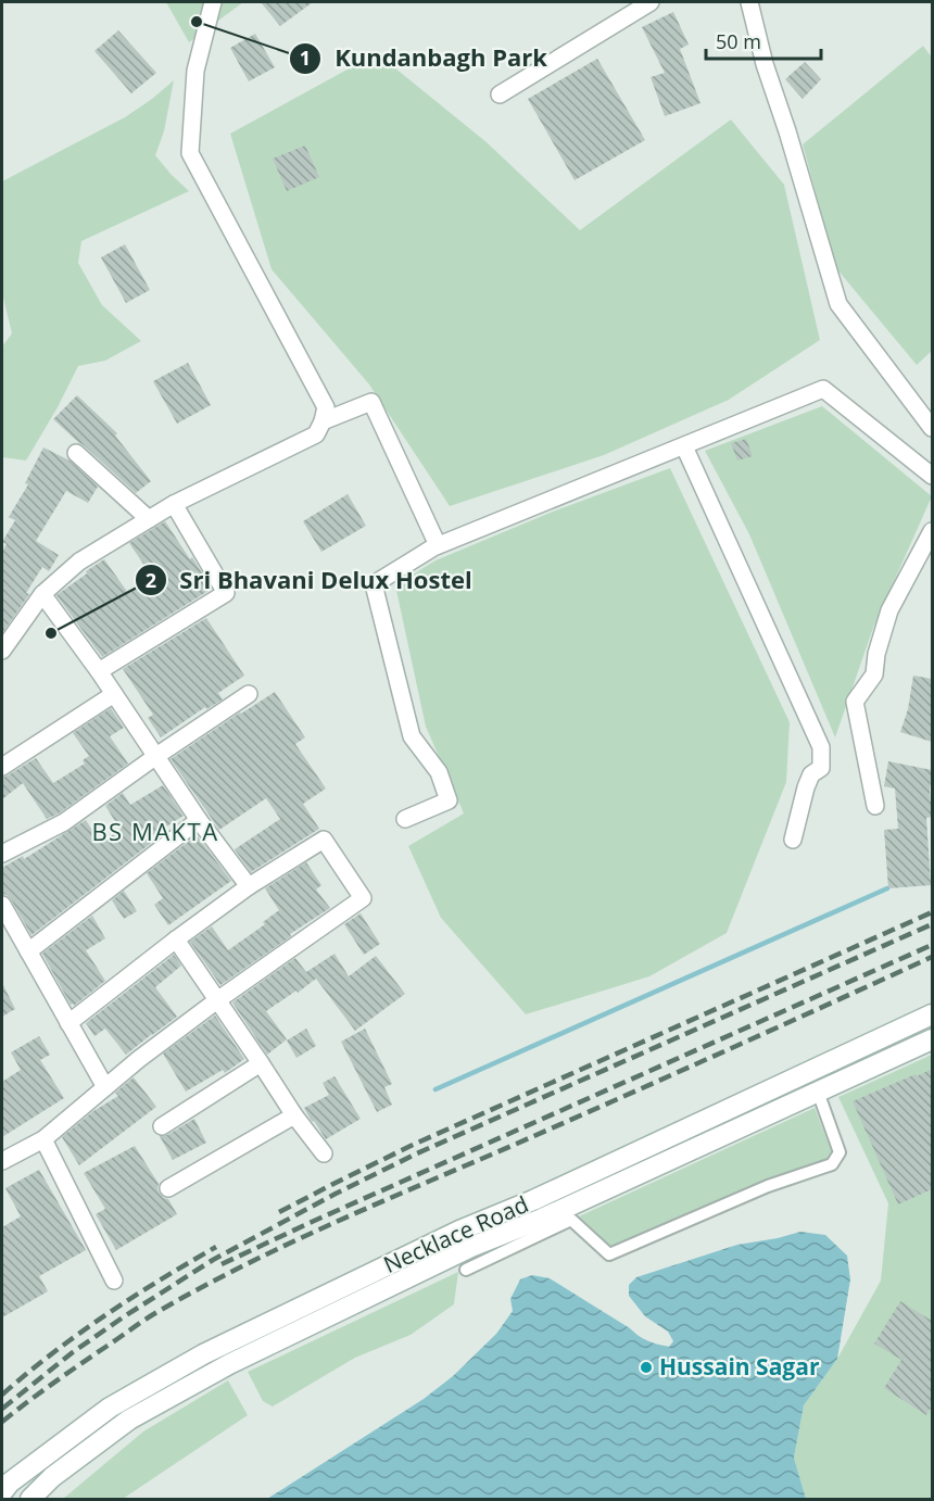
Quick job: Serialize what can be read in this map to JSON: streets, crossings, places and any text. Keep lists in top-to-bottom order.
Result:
{
  "streets": {
    "main road": ["Necklace Road"]
  },
  "districts": ["BS MAKTA"],
  "places": ["Kundanbagh Park", "Sri Bhavani Delux Hostel", "Hussain Sagar"],
  "scale_bar": "50 m"
}
